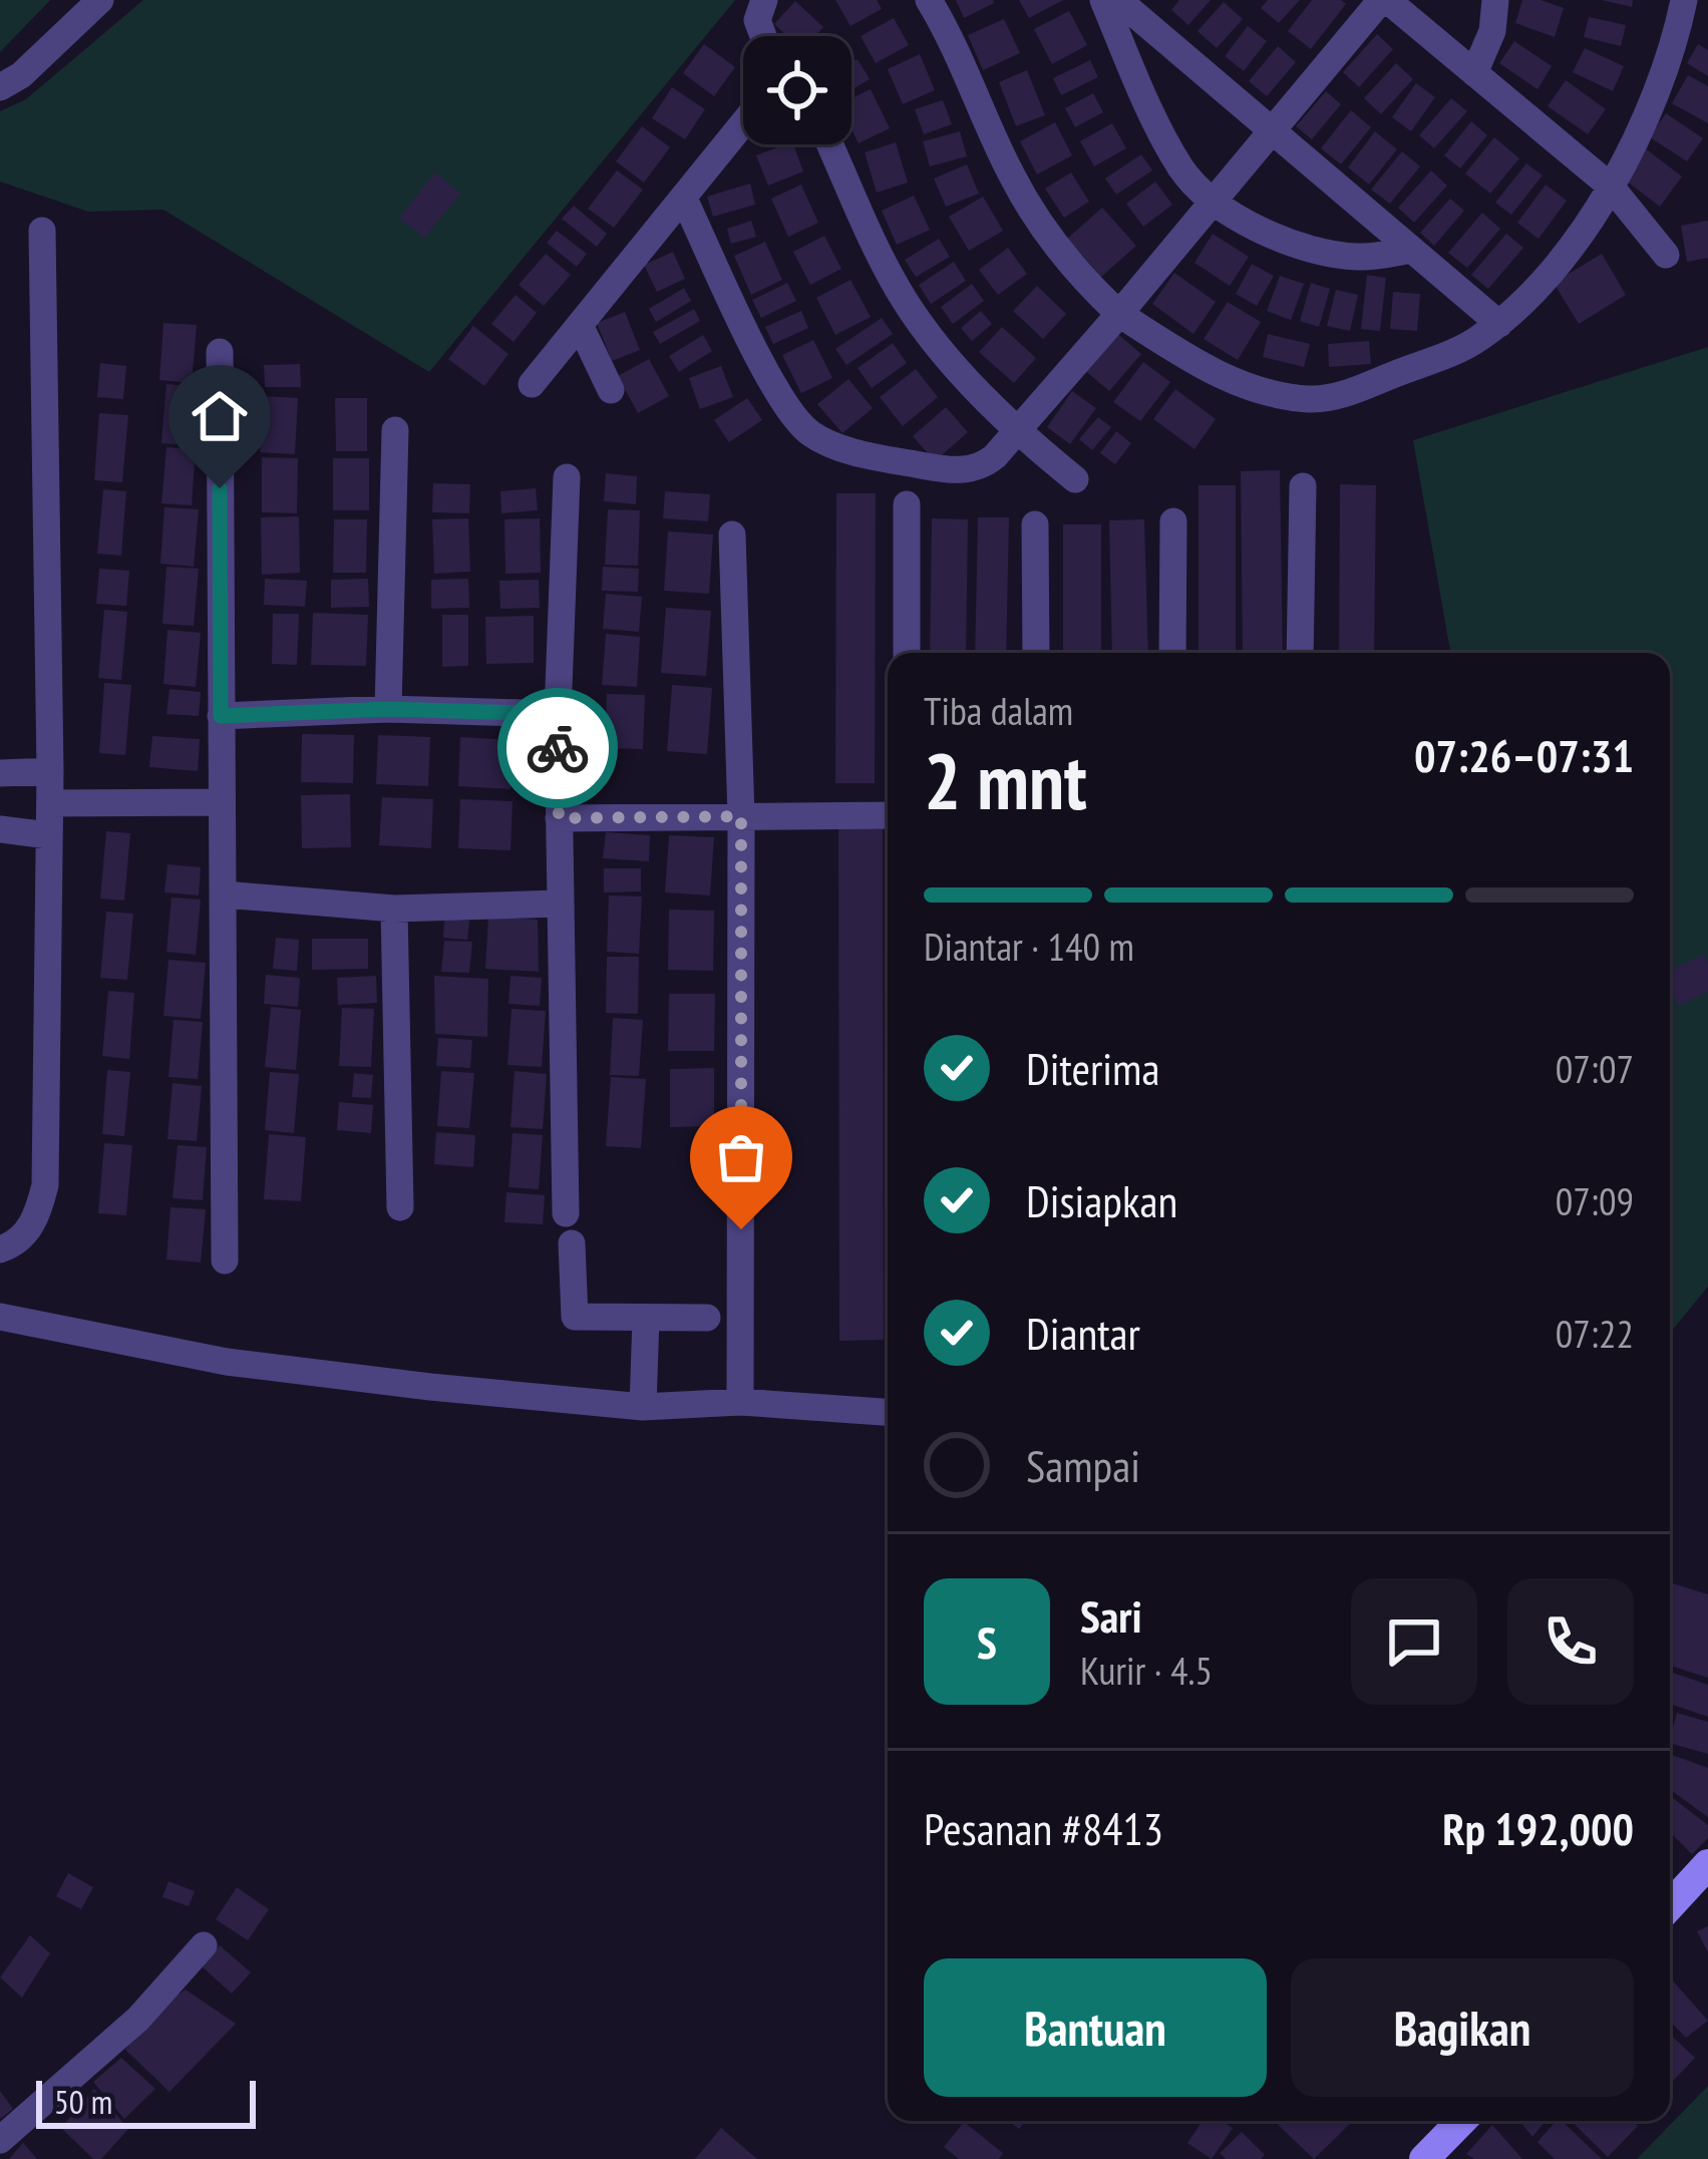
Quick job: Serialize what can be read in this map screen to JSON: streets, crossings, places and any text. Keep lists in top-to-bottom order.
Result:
{
  "scale_bar": "50 m",
  "page": {
    "heading": ["2 mnt", "Tiba dalam", "07:26–07:31"],
    "panel": [
      "Sari",
      "Kurir · 4.5",
      "Pesanan #8413",
      "Rp 192,000"
    ],
    "bar": "Diantar · 140 m",
    "list": [
      ["Diterima", "07:07"],
      ["Disiapkan", "07:09"],
      ["Diantar", "07:22"],
      "Sampai"
    ],
    "round": "S",
    "buttons": ["Bantuan", "Bagikan"],
    "scale": "50 m"
  }
}
